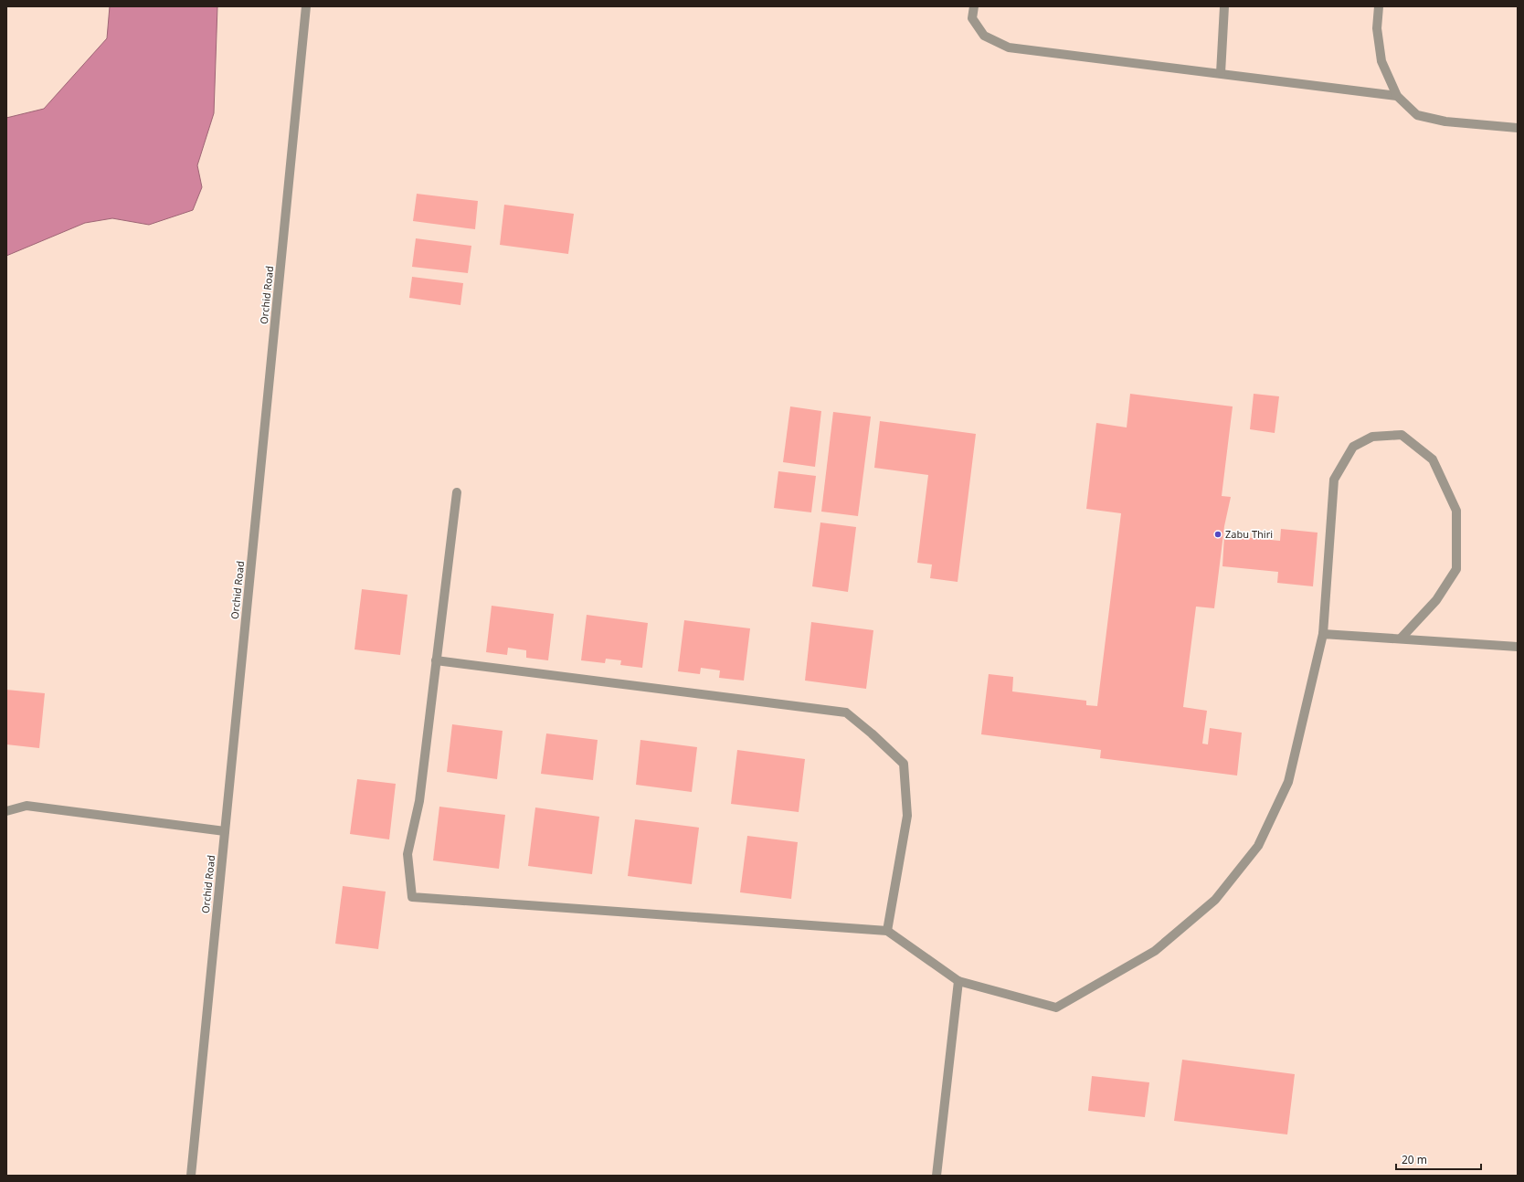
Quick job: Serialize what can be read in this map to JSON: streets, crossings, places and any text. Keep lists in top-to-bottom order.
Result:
{
  "streets": {
    "street": ["Orchid Road"]
  },
  "places": ["Zabu Thiri"],
  "scale_bar": "20 m"
}
